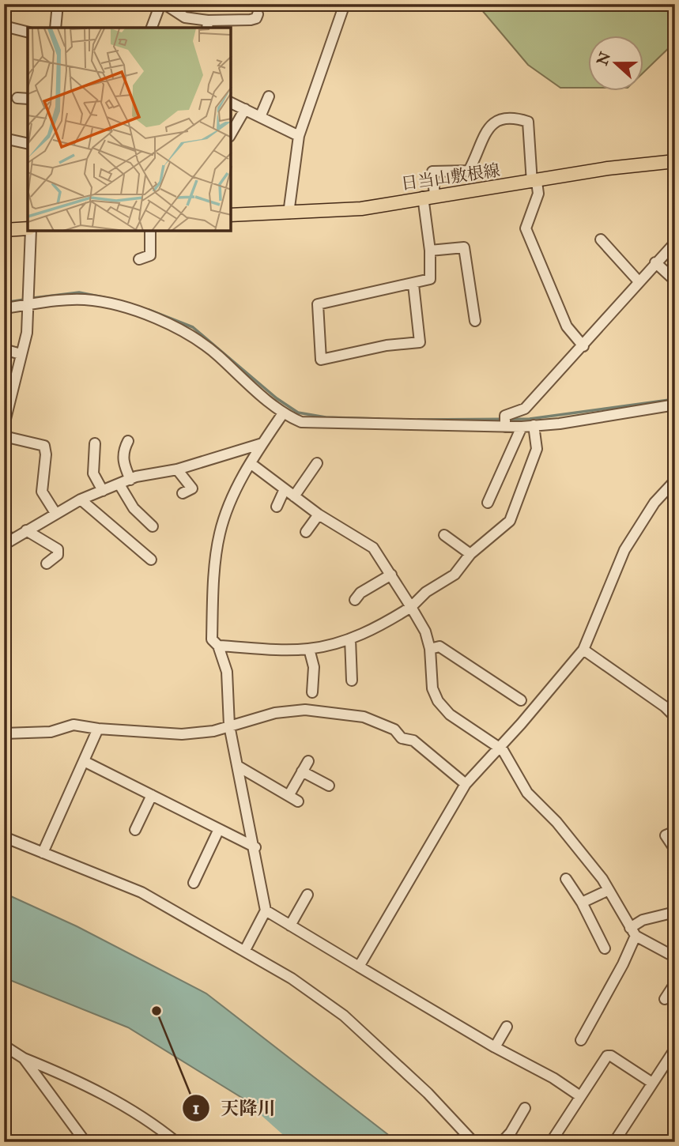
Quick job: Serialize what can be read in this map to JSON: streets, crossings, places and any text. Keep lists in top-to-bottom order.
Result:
{
  "streets": {
    "main road": ["日当山敷根線"]
  },
  "places": ["天降川"],
  "north": "left"
}
